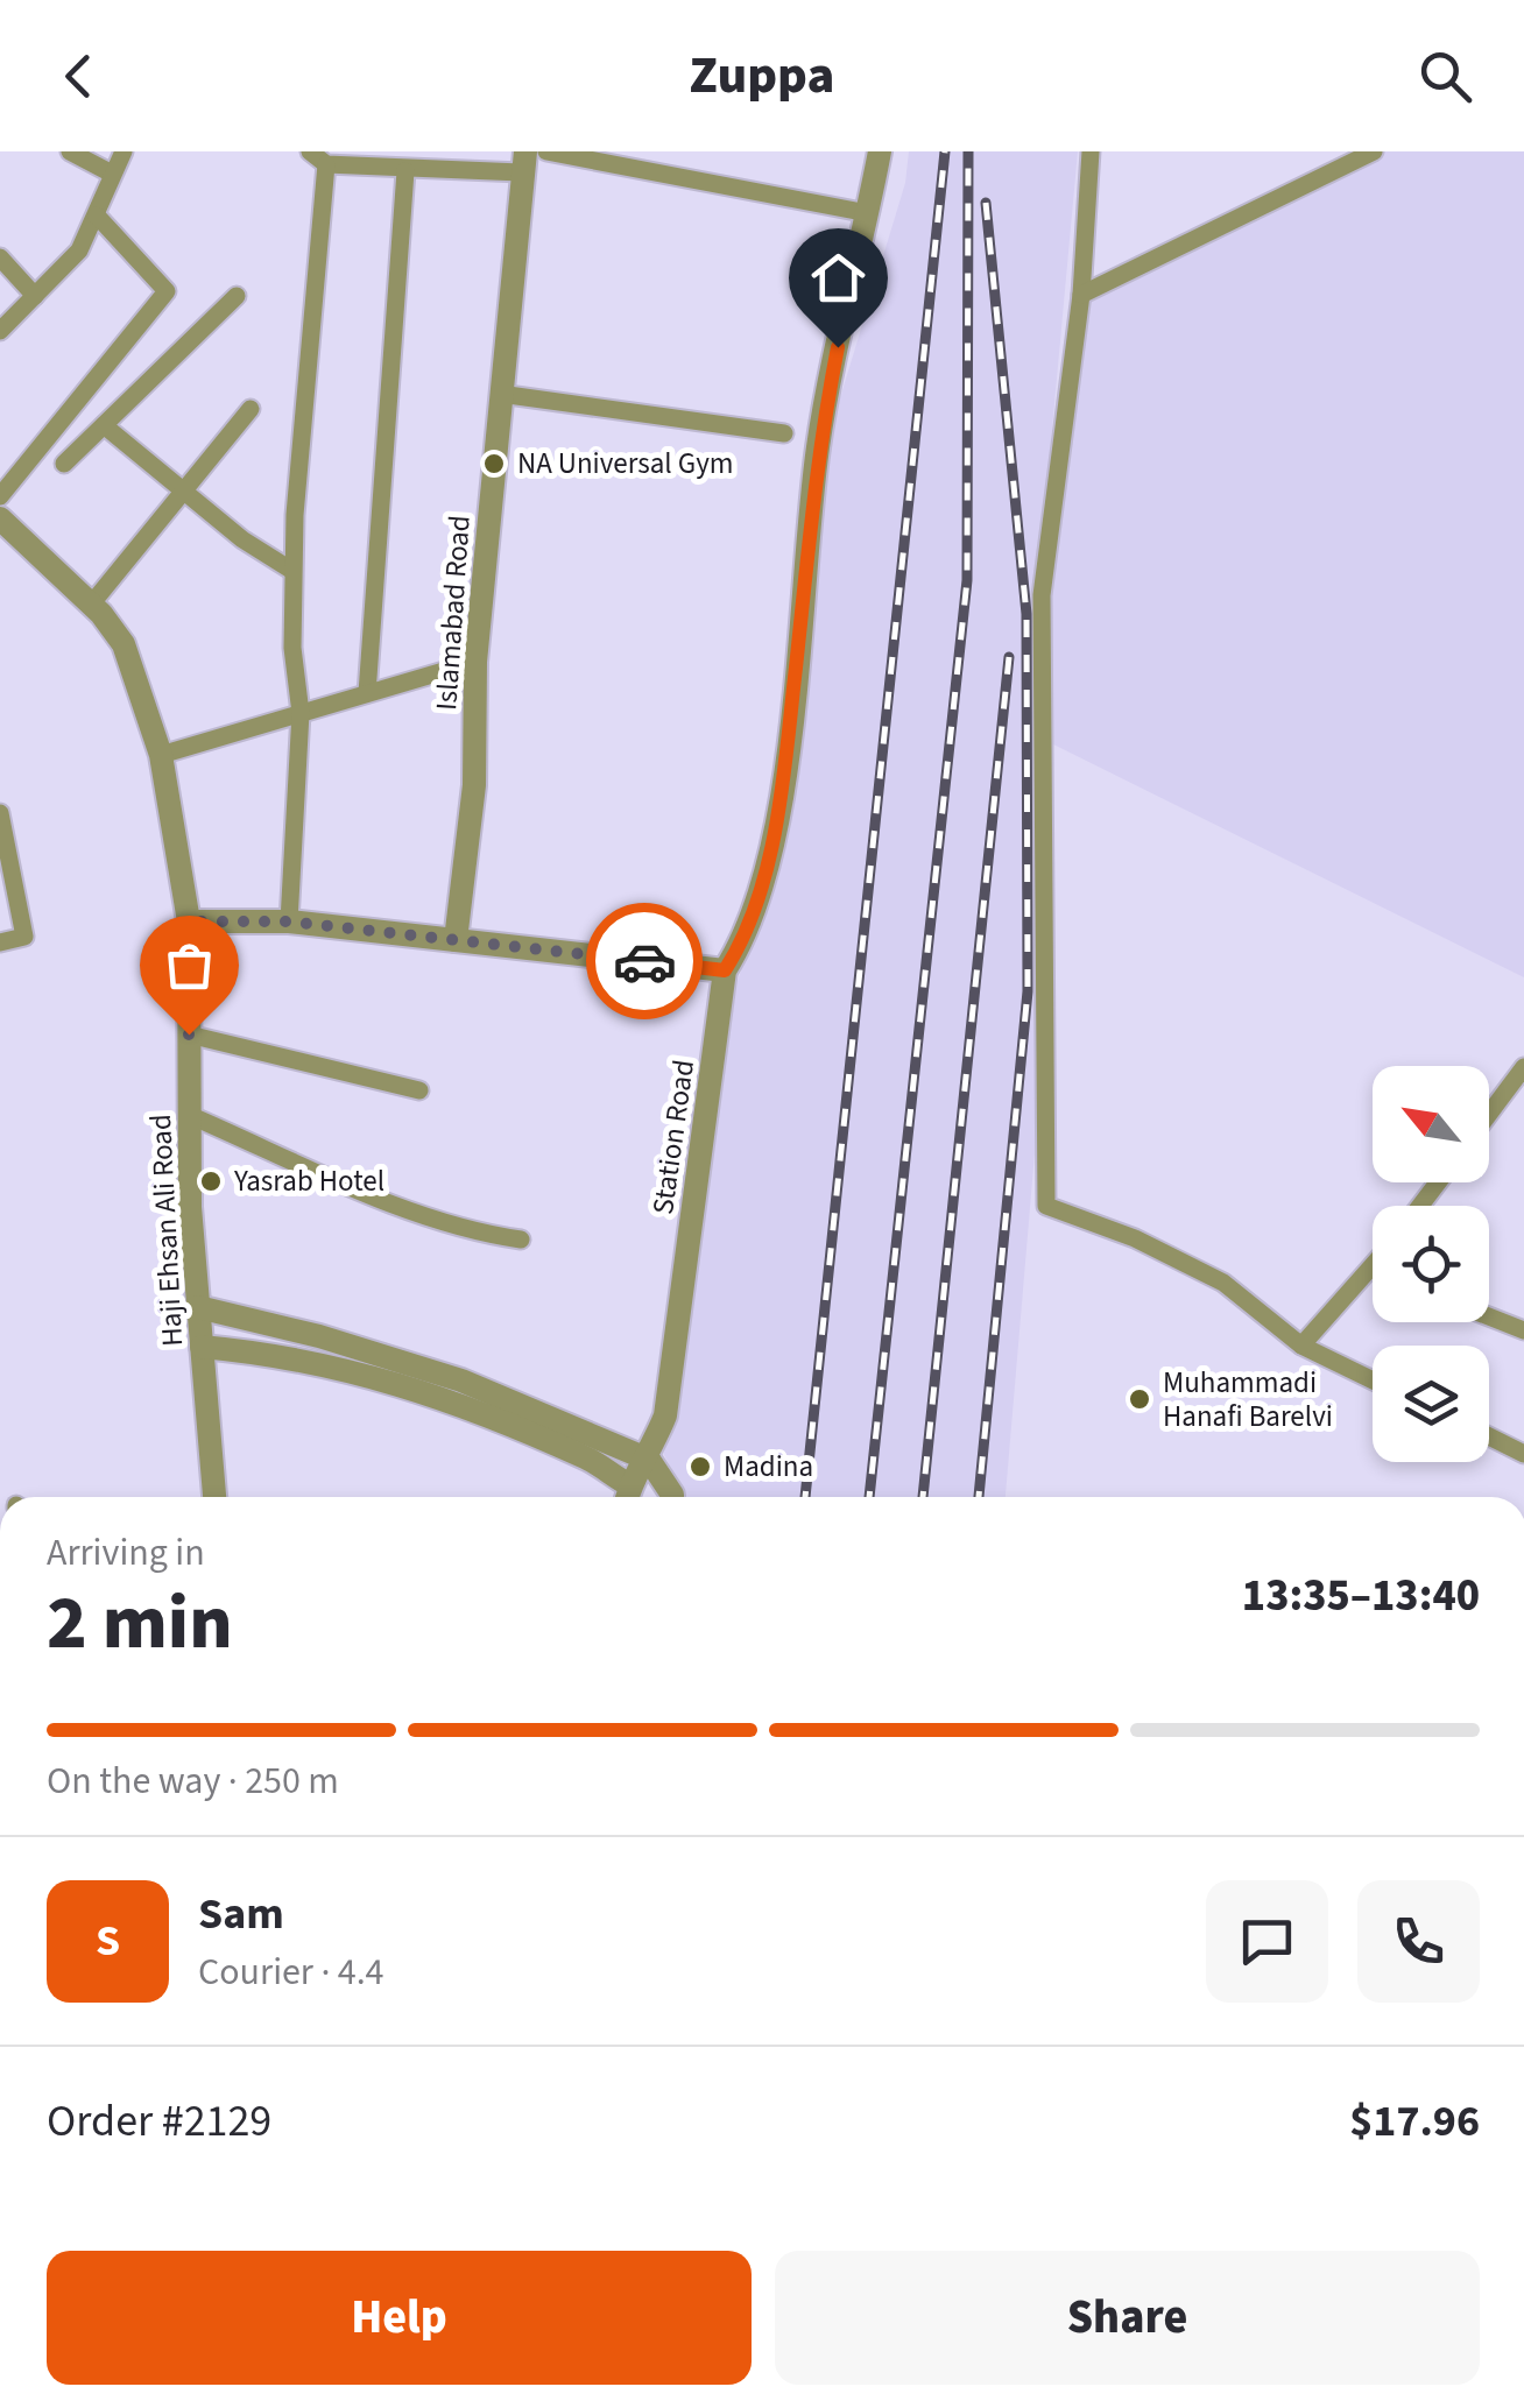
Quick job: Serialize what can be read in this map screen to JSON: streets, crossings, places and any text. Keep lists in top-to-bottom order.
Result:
{
  "streets": {
    "street": ["Islamabad Road", "Station Road", "Haji Ehsan Ali Road"]
  },
  "places": [
    "NA Universal Gym",
    "Yasrab Hotel",
    "Muhammadi Hanafi Barelvi",
    "Madina"
  ],
  "north": "top left",
  "page": {
    "header": "Zuppa",
    "heading": ["2 min", "Arriving in", "13:35–13:40"],
    "panel": [
      "Sam",
      "Courier · 4.4",
      "Order #2129",
      "$17.96"
    ],
    "bar": "On the way · 250 m",
    "round": "S",
    "buttons": ["Help", "Share"]
  }
}
